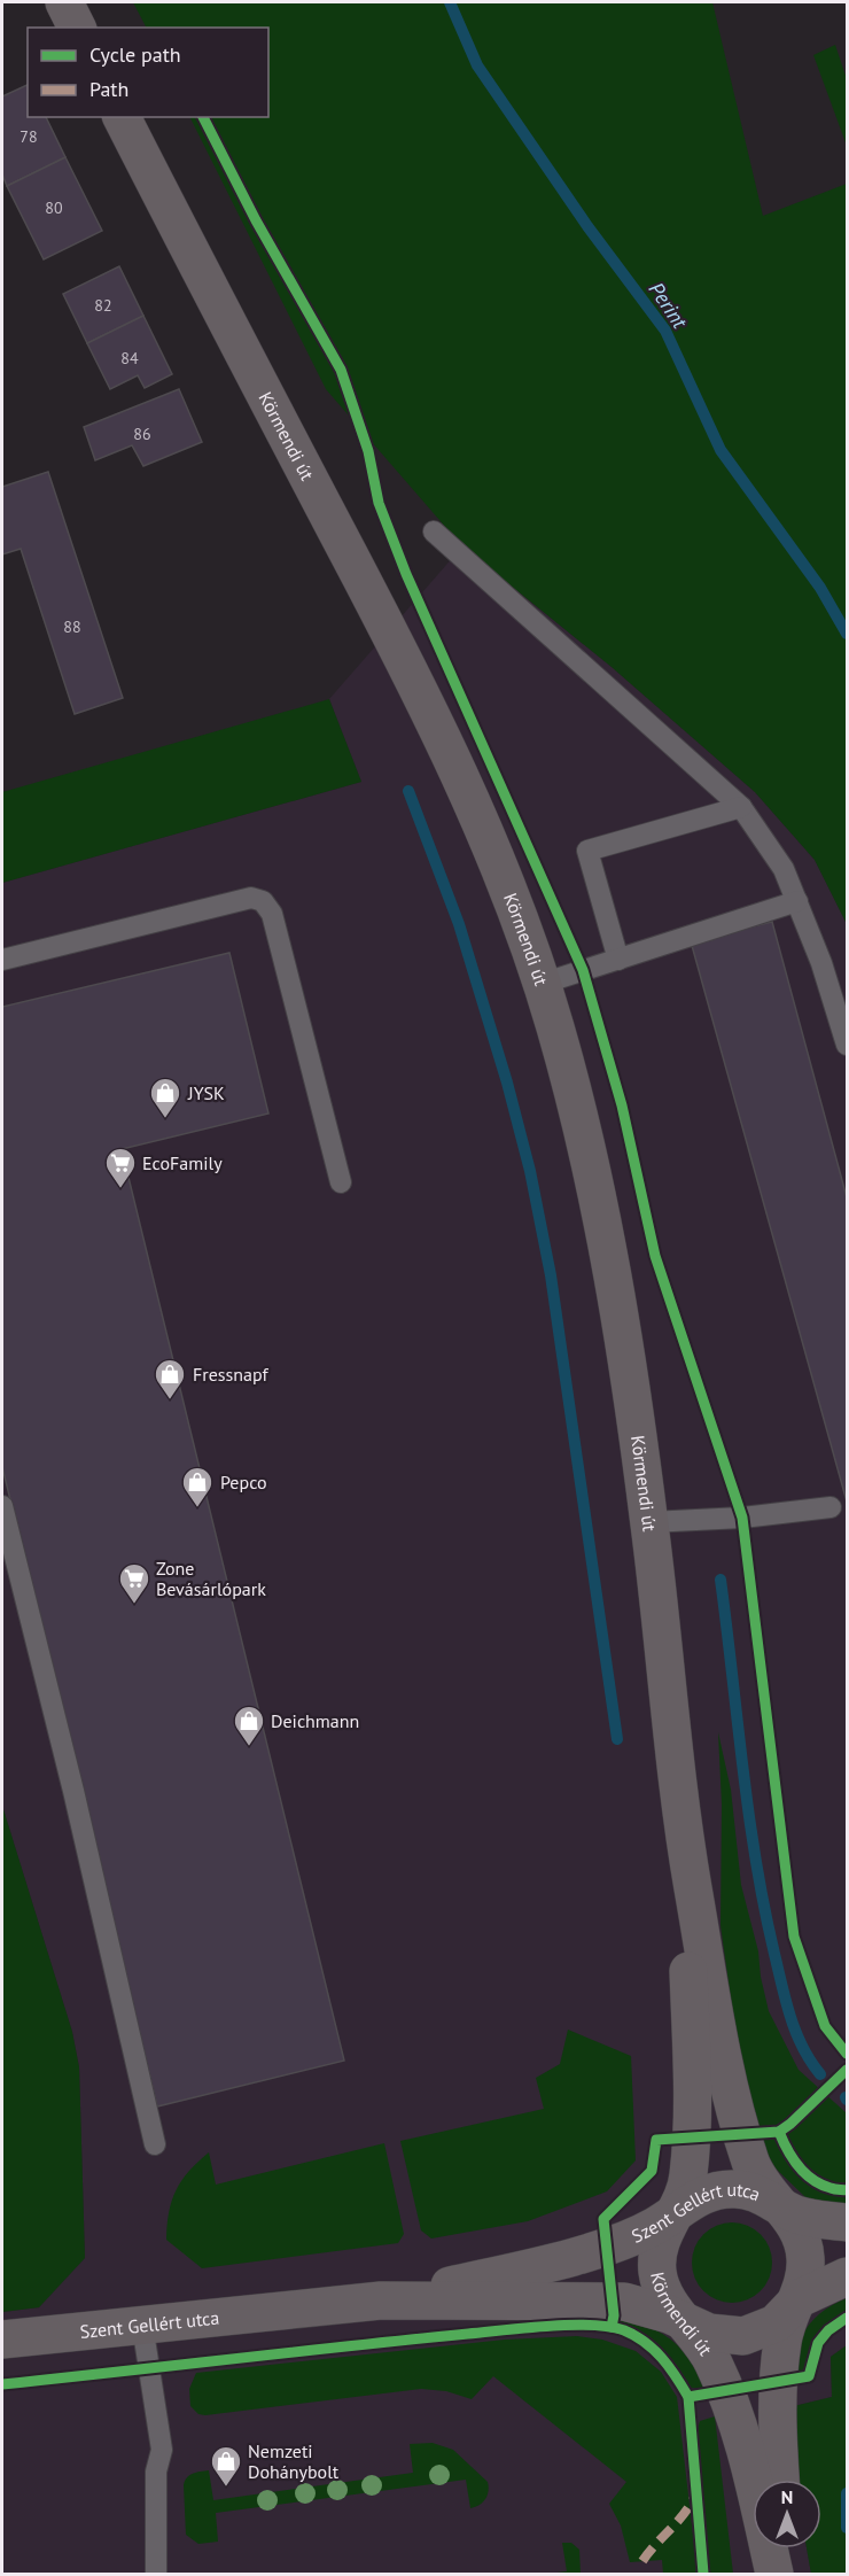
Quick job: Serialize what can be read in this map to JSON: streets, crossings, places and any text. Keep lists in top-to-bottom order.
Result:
{
  "streets": {
    "street": ["Körmendi út", "Szent Gellért utca"]
  },
  "crossings": [
    ["Körmendi út", "Szent Gellért utca"]
  ],
  "water": ["Perint"],
  "places": {
    "shop": [
      "JYSK",
      "Fressnapf",
      "Pepco",
      "Deichmann",
      "Nemzeti Dohánybolt"
    ],
    "supermarket": ["EcoFamily", "Zone Bevásárlópark"]
  },
  "house_numbers": [
    "78",
    "80",
    "82",
    "84",
    "86",
    "88"
  ],
  "legend": ["Cycle path", "Path"],
  "north": "top"
}
